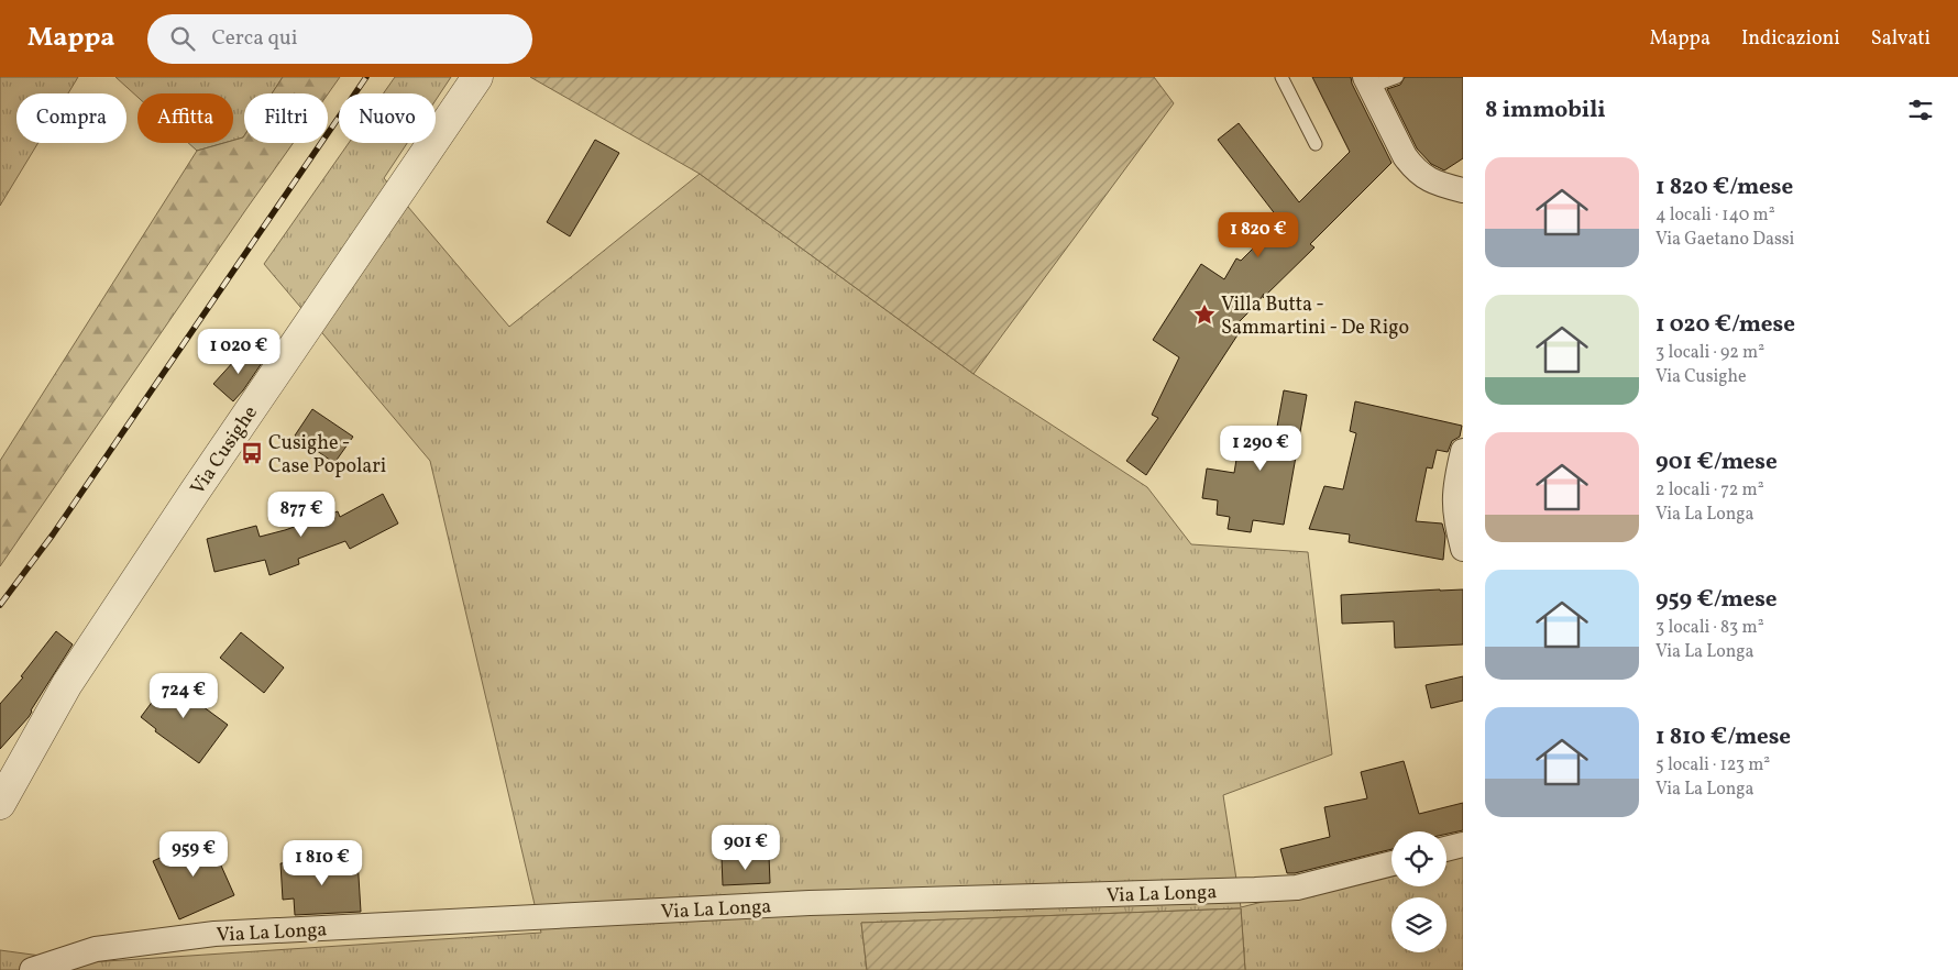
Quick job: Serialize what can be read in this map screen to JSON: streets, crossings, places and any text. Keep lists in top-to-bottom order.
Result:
{
  "streets": {
    "street": ["Via Cusighe", "Via La Longa"]
  },
  "places": {
    "place": ["Villa Butta - Sammartini - De Rigo"],
    "bus stop": ["Cusighe - Case Popolari"]
  },
  "page": {
    "header": "Mappa",
    "search": "Cerca qui",
    "nav": ["Mappa", "Indicazioni", "Salvati"],
    "heading": "8 immobili",
    "chip": [
      "Compra",
      "Affitta",
      "Filtri",
      "Nuovo"
    ],
    "list": [
      {
        "name": "1 820 €/mese",
        "note": "4 locali · 140 m² · Via Gaetano Dassi"
      },
      {
        "name": "1 020 €/mese",
        "note": "3 locali · 92 m² · Via Cusighe"
      },
      {
        "name": "901 €/mese",
        "note": "2 locali · 72 m² · Via La Longa"
      },
      {
        "name": "959 €/mese",
        "note": "3 locali · 83 m² · Via La Longa"
      },
      {
        "name": "1 810 €/mese",
        "note": "5 locali · 123 m² · Via La Longa"
      }
    ],
    "price": [
      "1 820 €",
      "1 020 €",
      "1 290 €",
      "877 €",
      "724 €",
      "901 €",
      "959 €",
      "1 810 €"
    ]
  }
}
